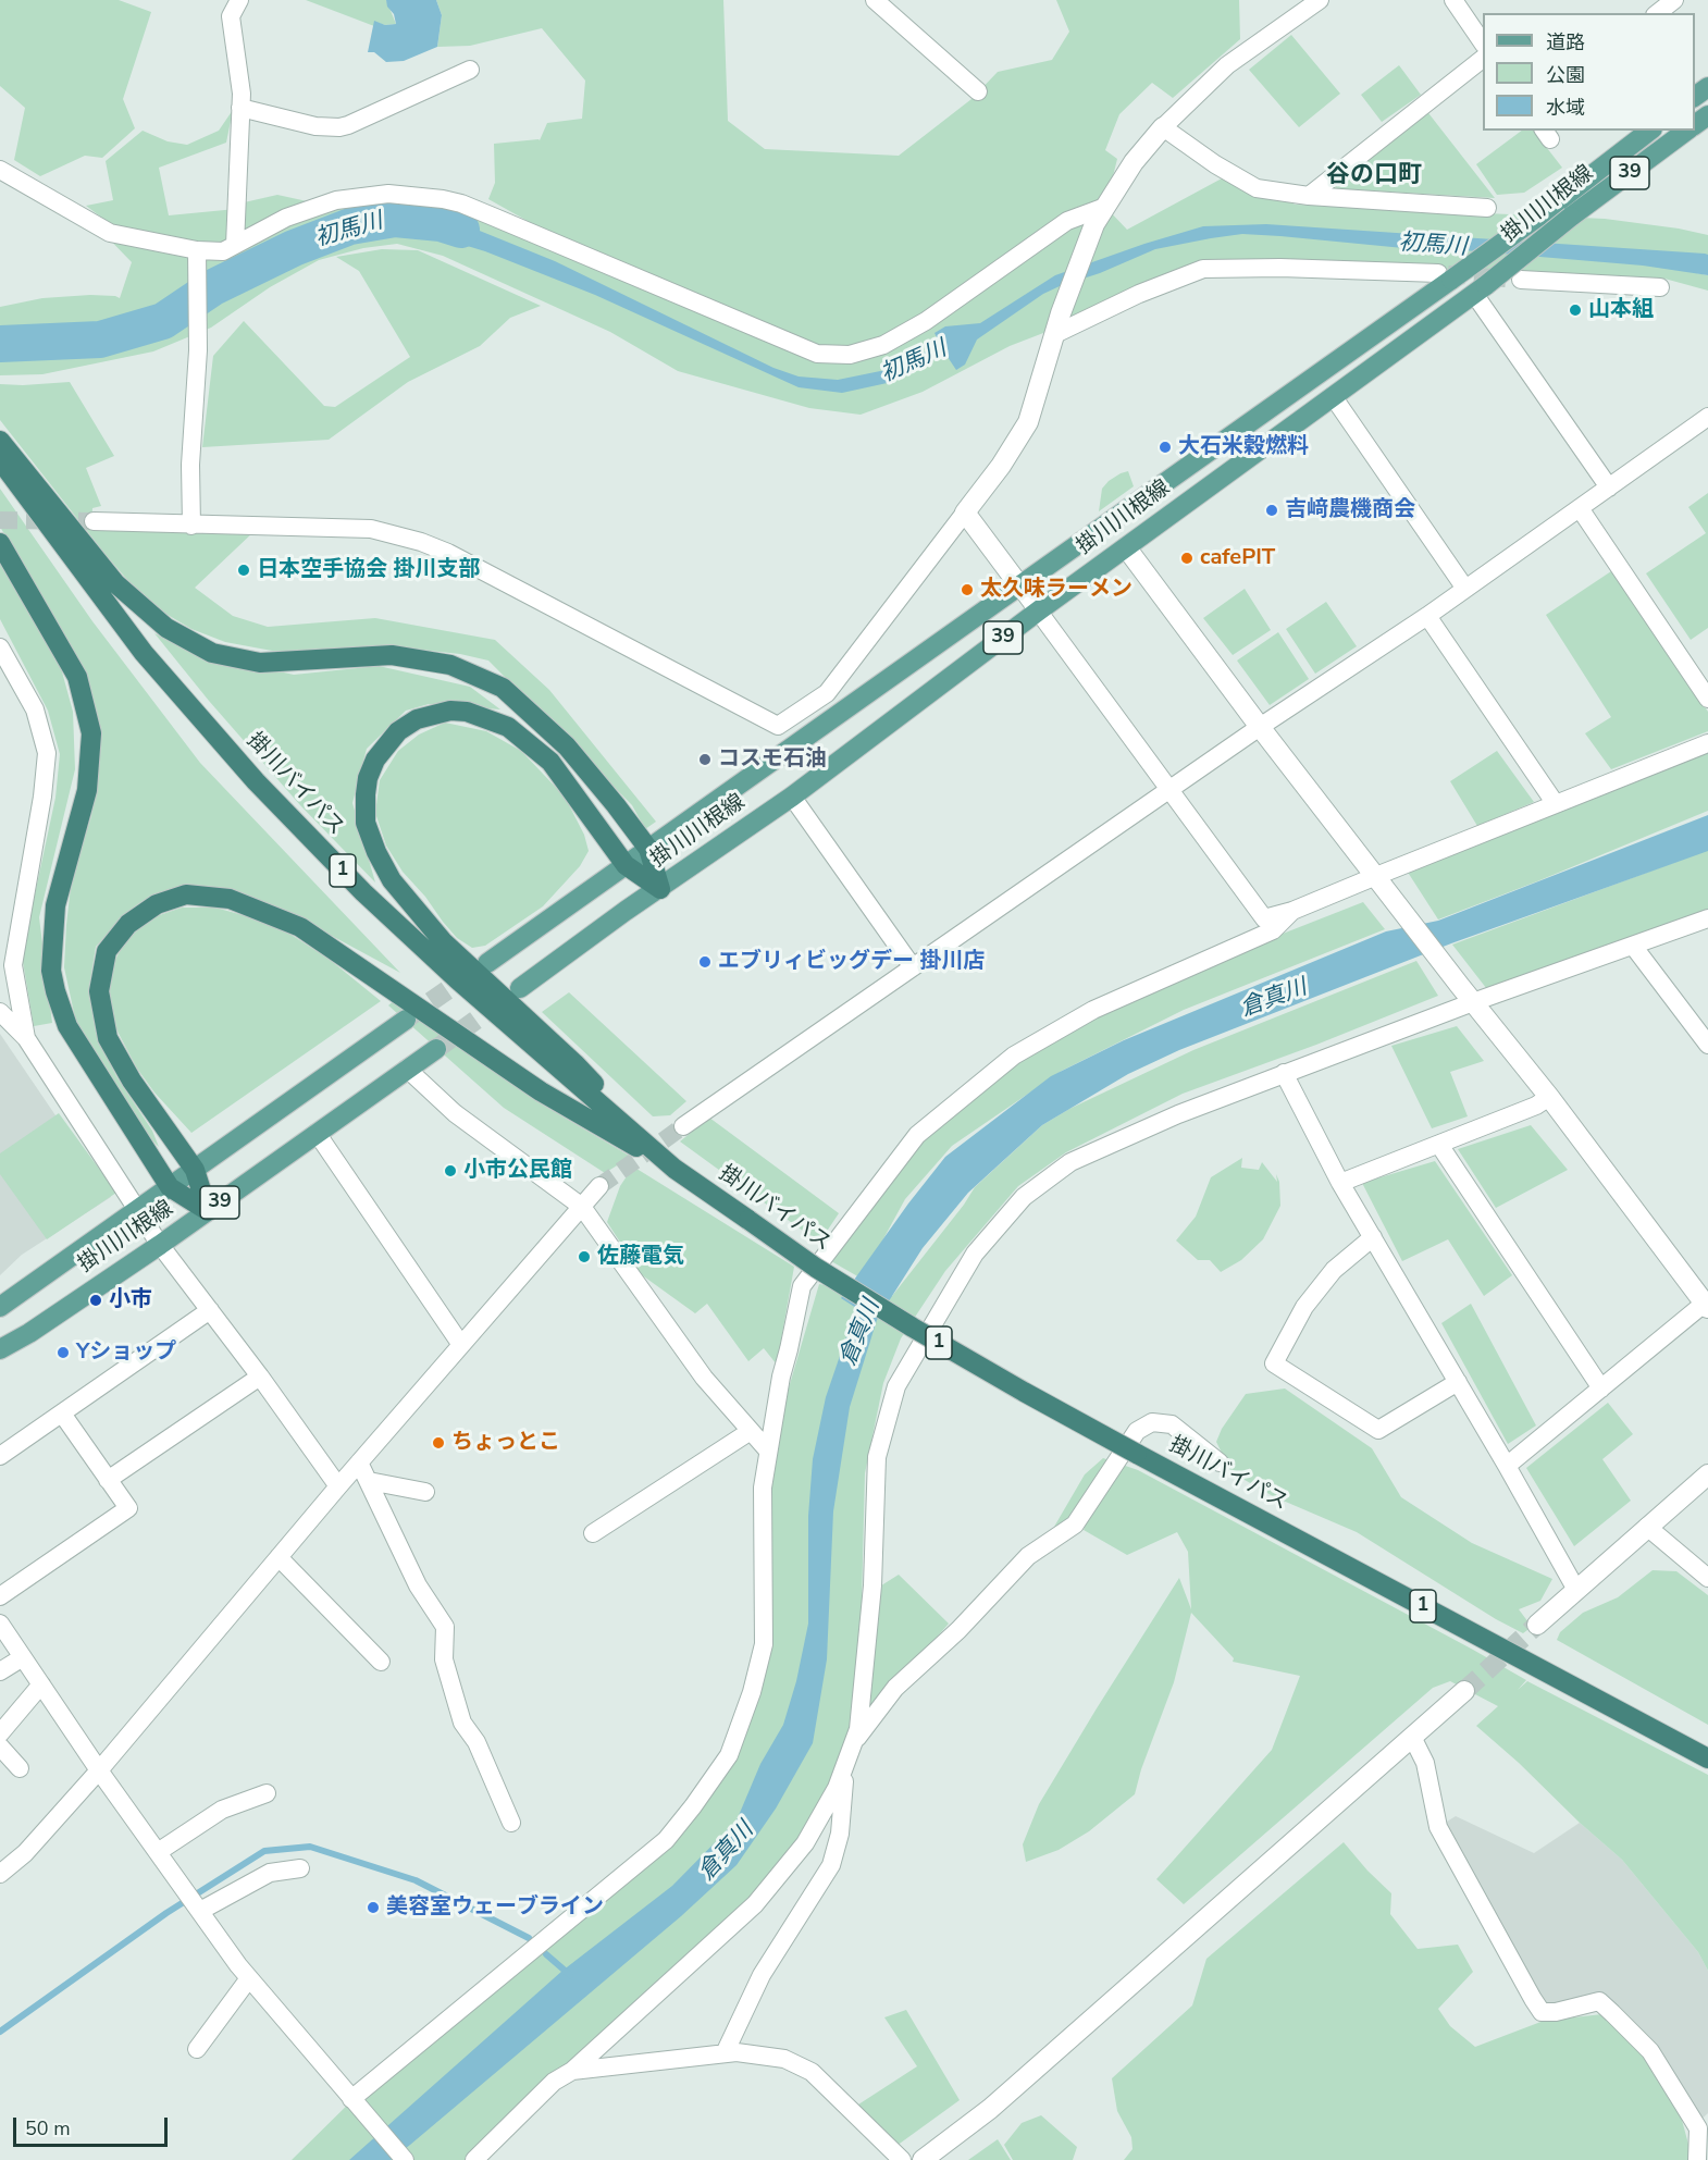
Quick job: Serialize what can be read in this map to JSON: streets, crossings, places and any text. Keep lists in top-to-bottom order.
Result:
{
  "streets": {
    "highway": ["掛川バイパス", "1"],
    "main road": ["39", "掛川川根線"]
  },
  "districts": ["谷の口町"],
  "water": ["初馬川", "倉真川"],
  "places": [
    "山本組",
    "大石米穀燃料",
    "吉﨑農機商会",
    "cafePIT",
    "日本空手協会 掛川支部",
    "太久味ラーメン",
    "コスモ石油",
    "エブリィビッグデー 掛川店",
    "小市公民館",
    "佐藤電気",
    "小市",
    "Yショップ",
    "ちょっとこ",
    "美容室ウェーブライン"
  ],
  "legend": ["道路", "公園", "水域"],
  "scale_bar": "50 m"
}
